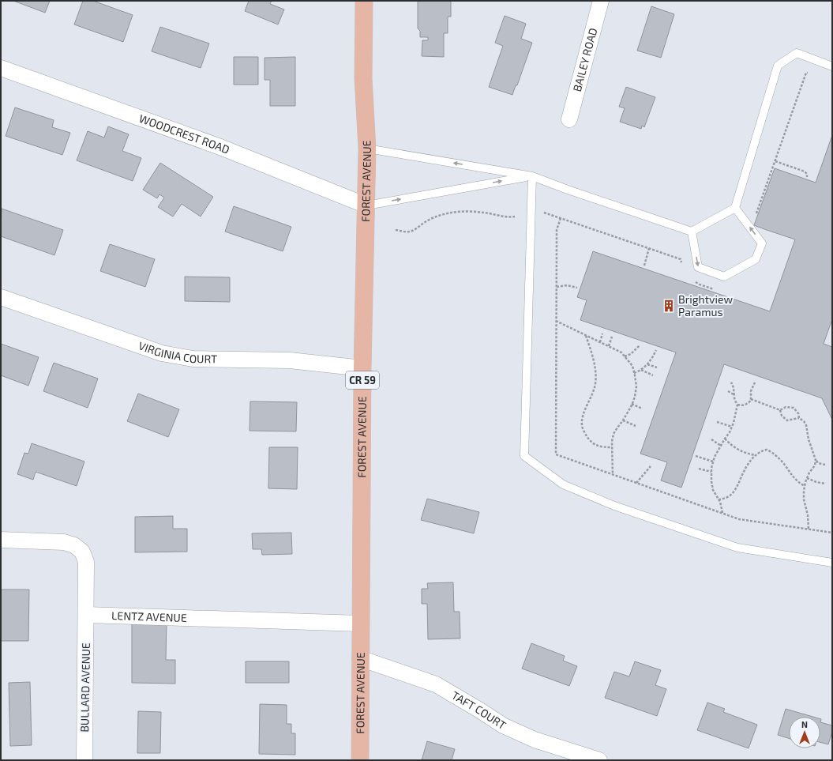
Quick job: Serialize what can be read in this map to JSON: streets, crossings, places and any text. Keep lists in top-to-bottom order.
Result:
{
  "streets": {
    "main road": ["FOREST AVENUE", "CR 59"],
    "street": [
      "BAILEY ROAD",
      "WOODCREST ROAD",
      "VIRGINIA COURT",
      "LENTZ AVENUE",
      "BULLARD AVENUE",
      "TAFT COURT"
    ]
  },
  "crossings": [
    ["WOODCREST ROAD", "FOREST AVENUE"],
    ["FOREST AVENUE", "VIRGINIA COURT"],
    ["FOREST AVENUE", "LENTZ AVENUE"],
    ["FOREST AVENUE", "TAFT COURT"],
    ["LENTZ AVENUE", "BULLARD AVENUE"]
  ],
  "places": {
    "building": ["Brightview Paramus"]
  },
  "north": "top"
}
